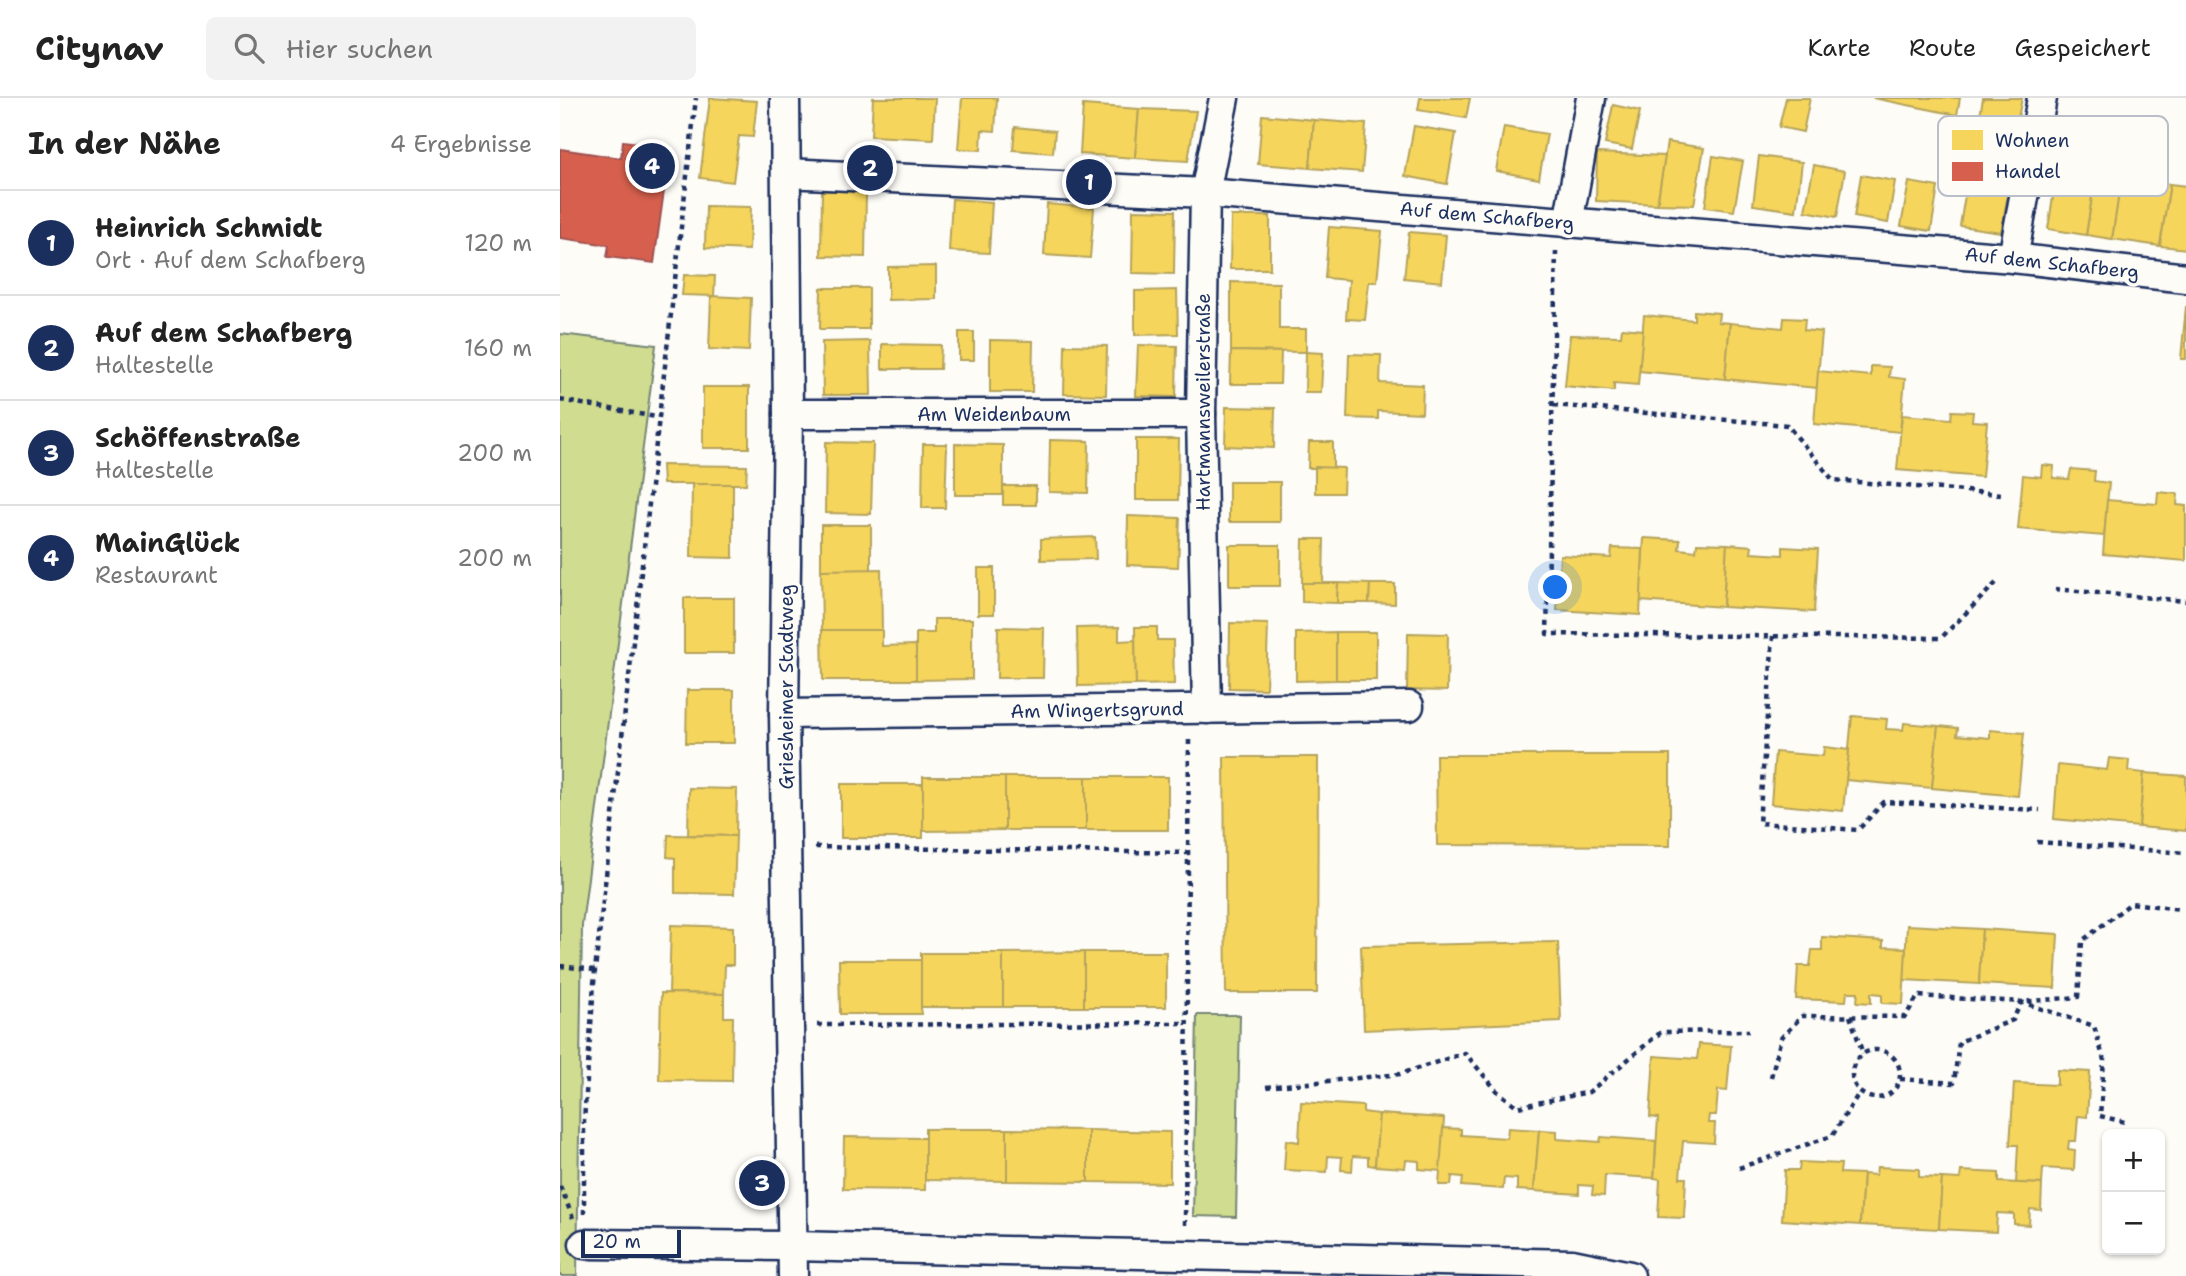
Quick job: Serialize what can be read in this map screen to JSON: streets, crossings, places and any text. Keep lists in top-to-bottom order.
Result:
{
  "streets": {
    "street": [
      "Auf dem Schafberg",
      "Hartmannsweilerstraße",
      "Am Weidenbaum",
      "Griesheimer Stadtweg",
      "Am Wingertsgrund"
    ]
  },
  "crossings": [
    ["Auf dem Schafberg", "Hartmannsweilerstraße"],
    ["Auf dem Schafberg", "Griesheimer Stadtweg"],
    ["Hartmannsweilerstraße", "Am Weidenbaum"],
    ["Hartmannsweilerstraße", "Am Wingertsgrund"],
    ["Am Weidenbaum", "Griesheimer Stadtweg"],
    ["Griesheimer Stadtweg", "Am Wingertsgrund"]
  ],
  "legend": ["Wohnen", "Handel"],
  "scale_bar": "20 m",
  "page": {
    "header": "Citynav",
    "search": "Hier suchen",
    "nav": ["Karte", "Route", "Gespeichert"],
    "heading": ["In der Nähe", "4 Ergebnisse"],
    "pins": [
      "4",
      "2",
      "1",
      "3"
    ],
    "list": [
      {
        "mark": "1",
        "name": "Heinrich Schmidt",
        "note": "Ort · Auf dem Schafberg",
        "value": "120 m"
      },
      {
        "mark": "2",
        "name": "Auf dem Schafberg",
        "note": "Haltestelle",
        "value": "160 m"
      },
      {
        "mark": "3",
        "name": "Schöffenstraße",
        "note": "Haltestelle",
        "value": "200 m"
      },
      {
        "mark": "4",
        "name": "MainGlück",
        "note": "Restaurant",
        "value": "200 m"
      }
    ],
    "map_buttons": ["+", "−"],
    "scale": "20 m"
  }
}
